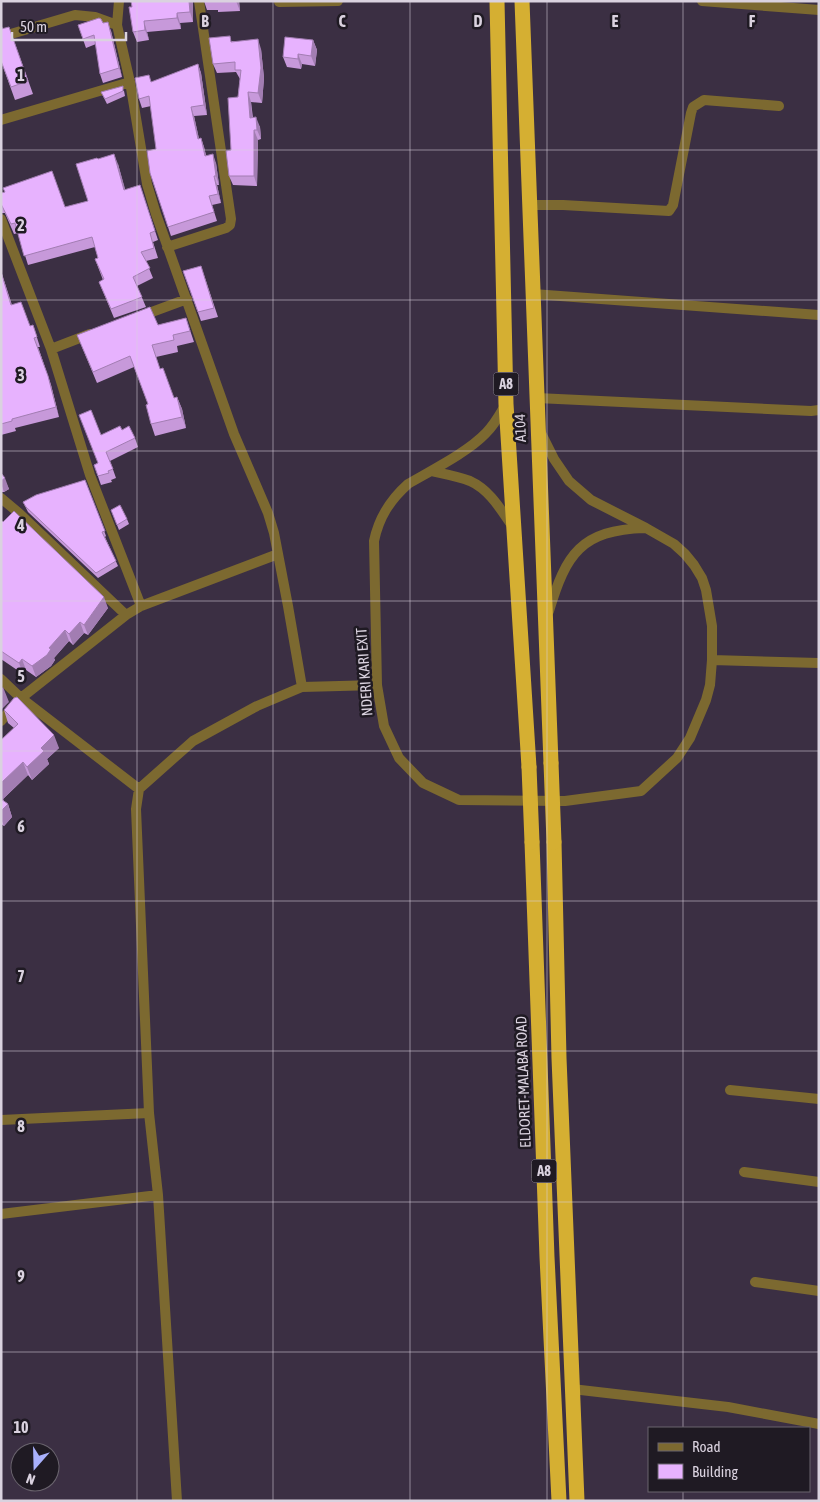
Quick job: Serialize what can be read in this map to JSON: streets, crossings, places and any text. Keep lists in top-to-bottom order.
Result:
{
  "streets": {
    "highway": ["A8", "A104", "ELDORET-MALABA ROAD"],
    "street": ["NDERI KARI EXIT"]
  },
  "crossings": [
    ["A8", "A104"],
    ["A8", "NDERI KARI EXIT"],
    ["A8", "ELDORET-MALABA ROAD"]
  ],
  "legend": ["Road", "Building"],
  "scale_bar": "50 m",
  "north": "bottom",
  "grid": {
    "columns": [
      "B",
      "C",
      "D",
      "E",
      "F"
    ],
    "rows": [
      "1",
      "2",
      "3",
      "4",
      "5",
      "6",
      "7",
      "8",
      "9",
      "10"
    ]
  }
}
